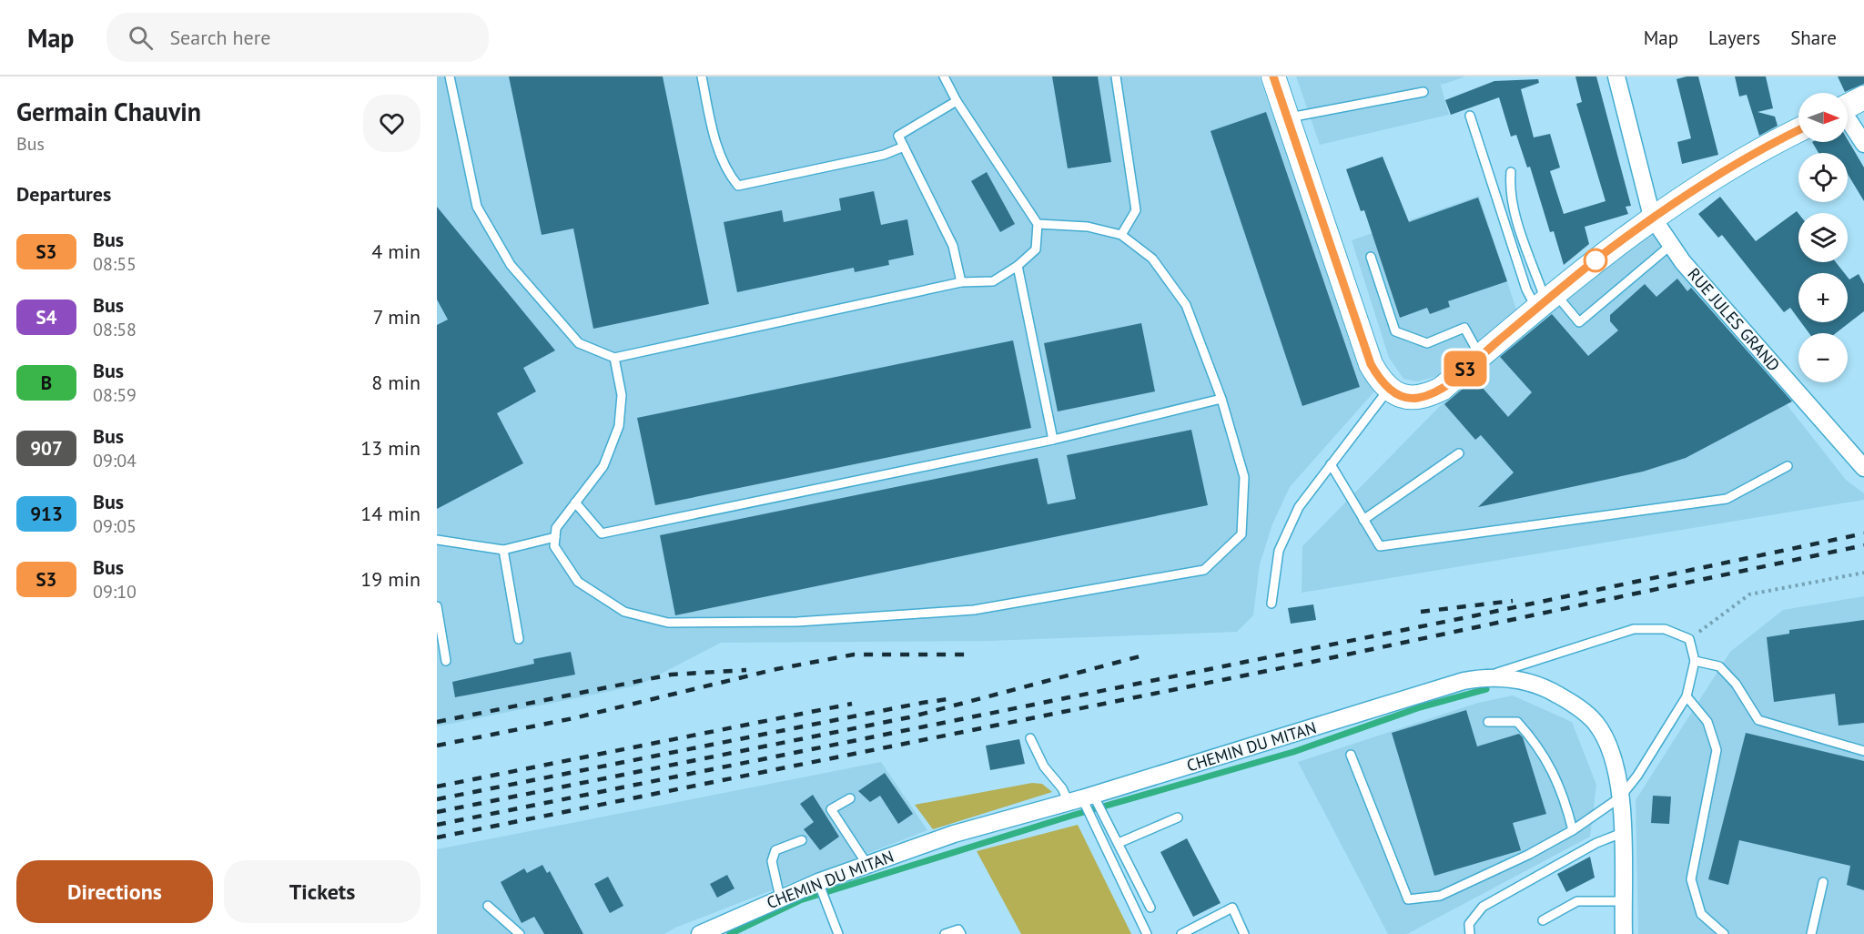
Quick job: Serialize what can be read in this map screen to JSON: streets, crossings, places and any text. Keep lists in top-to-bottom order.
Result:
{
  "streets": {
    "street": ["RUE JULES GRAND", "CHEMIN DU MITAN"]
  },
  "lines": ["bus line S3"],
  "north": "right",
  "page": {
    "header": "Map",
    "search": "Search here",
    "nav": ["Map", "Layers", "Share"],
    "heading": [
      ["Germain Chauvin", "Bus"],
      "Departures"
    ],
    "on_map": "S3",
    "map_buttons": ["+", "−"],
    "list": [
      {
        "mark": "S3",
        "name": "Bus",
        "note": "08:55",
        "value": "4 min"
      },
      {
        "mark": "S4",
        "name": "Bus",
        "note": "08:58",
        "value": "7 min"
      },
      {
        "mark": "B",
        "name": "Bus",
        "note": "08:59",
        "value": "8 min"
      },
      {
        "mark": "907",
        "name": "Bus",
        "note": "09:04",
        "value": "13 min"
      },
      {
        "mark": "913",
        "name": "Bus",
        "note": "09:05",
        "value": "14 min"
      },
      {
        "mark": "S3",
        "name": "Bus",
        "note": "09:10",
        "value": "19 min"
      }
    ],
    "buttons": ["Directions", "Tickets"]
  }
}
